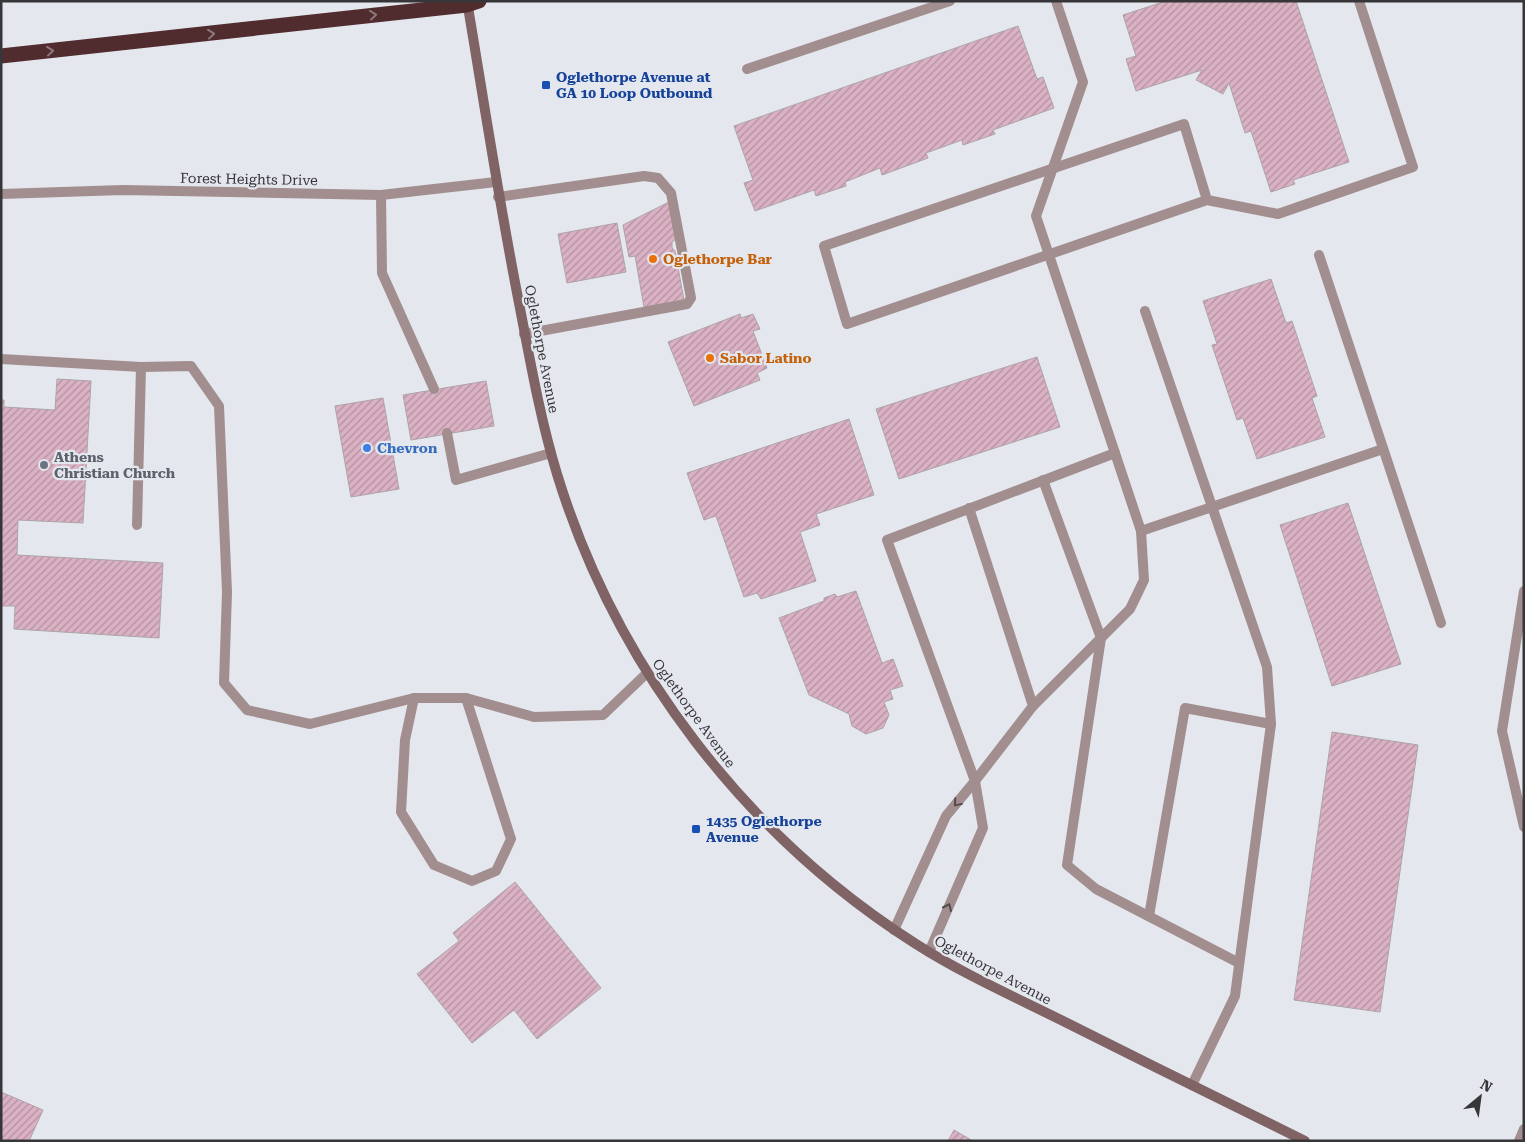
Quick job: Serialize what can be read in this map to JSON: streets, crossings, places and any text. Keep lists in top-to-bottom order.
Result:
{
  "streets": {
    "main road": ["Oglethorpe Avenue"],
    "street": ["Forest Heights Drive"]
  },
  "crossings": [
    ["Forest Heights Drive", "Oglethorpe Avenue"]
  ],
  "places": {
    "transit": ["Oglethorpe Avenue at GA 10 Loop Outbound", "1435 Oglethorpe Avenue"],
    "other": [
      "Oglethorpe Bar",
      "Sabor Latino",
      "Chevron",
      "Athens Christian Church"
    ]
  },
  "north": "top right"
}
